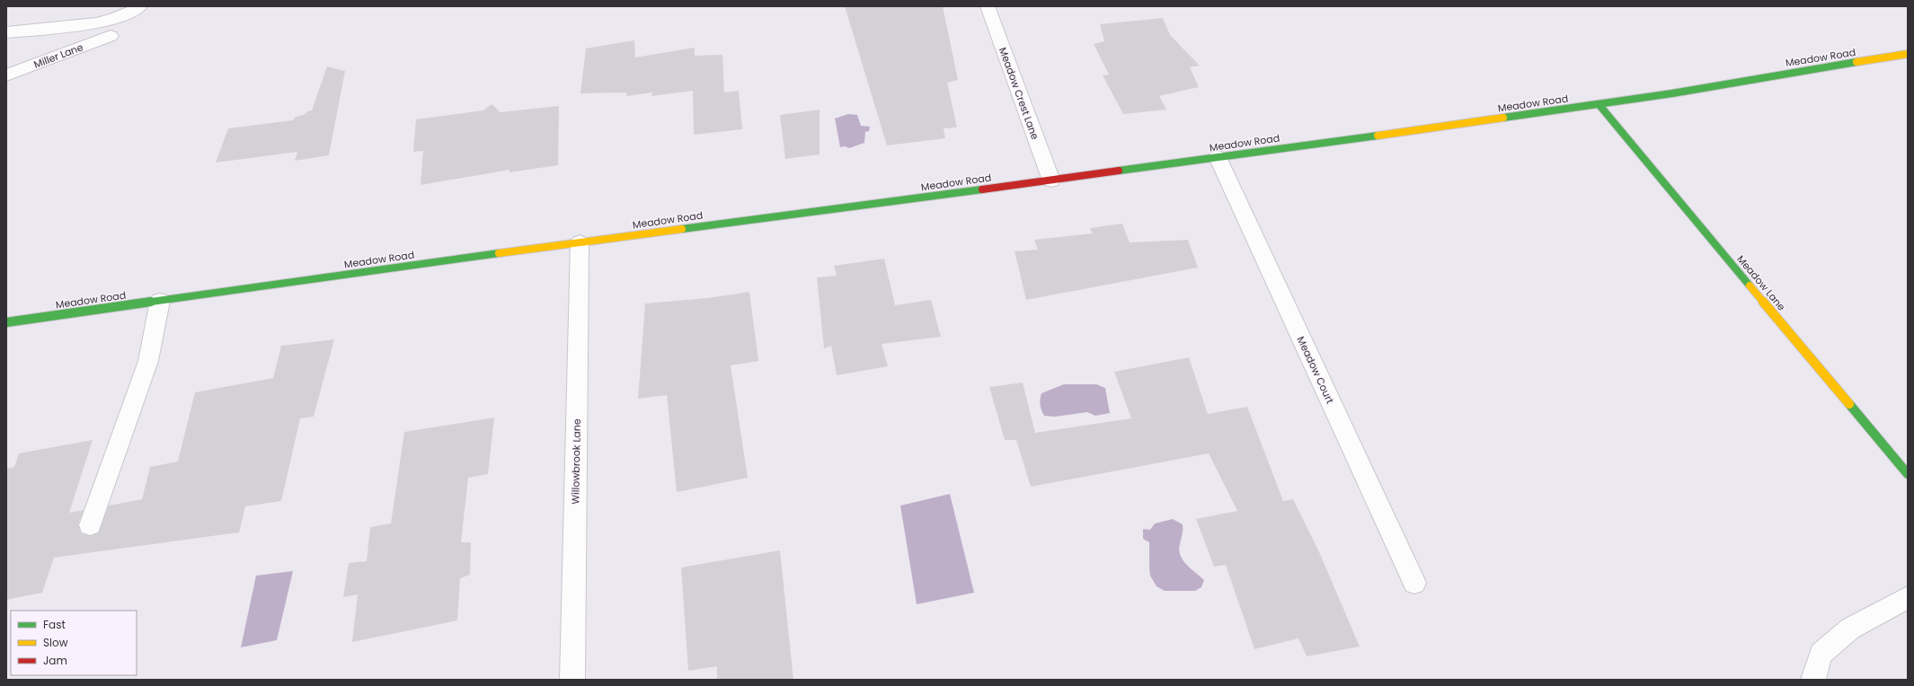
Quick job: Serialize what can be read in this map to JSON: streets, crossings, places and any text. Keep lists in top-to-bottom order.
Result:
{
  "streets": {
    "street": [
      "Miller Lane",
      "Meadow Road",
      "Meadow Crest Lane",
      "Meadow Lane",
      "Meadow Court",
      "Willowbrook Lane"
    ]
  },
  "crossings": [
    ["Meadow Road", "Meadow Crest Lane"],
    ["Meadow Road", "Meadow Lane"],
    ["Meadow Road", "Meadow Court"],
    ["Meadow Road", "Willowbrook Lane"]
  ],
  "legend": ["Fast", "Slow", "Jam"]
}
